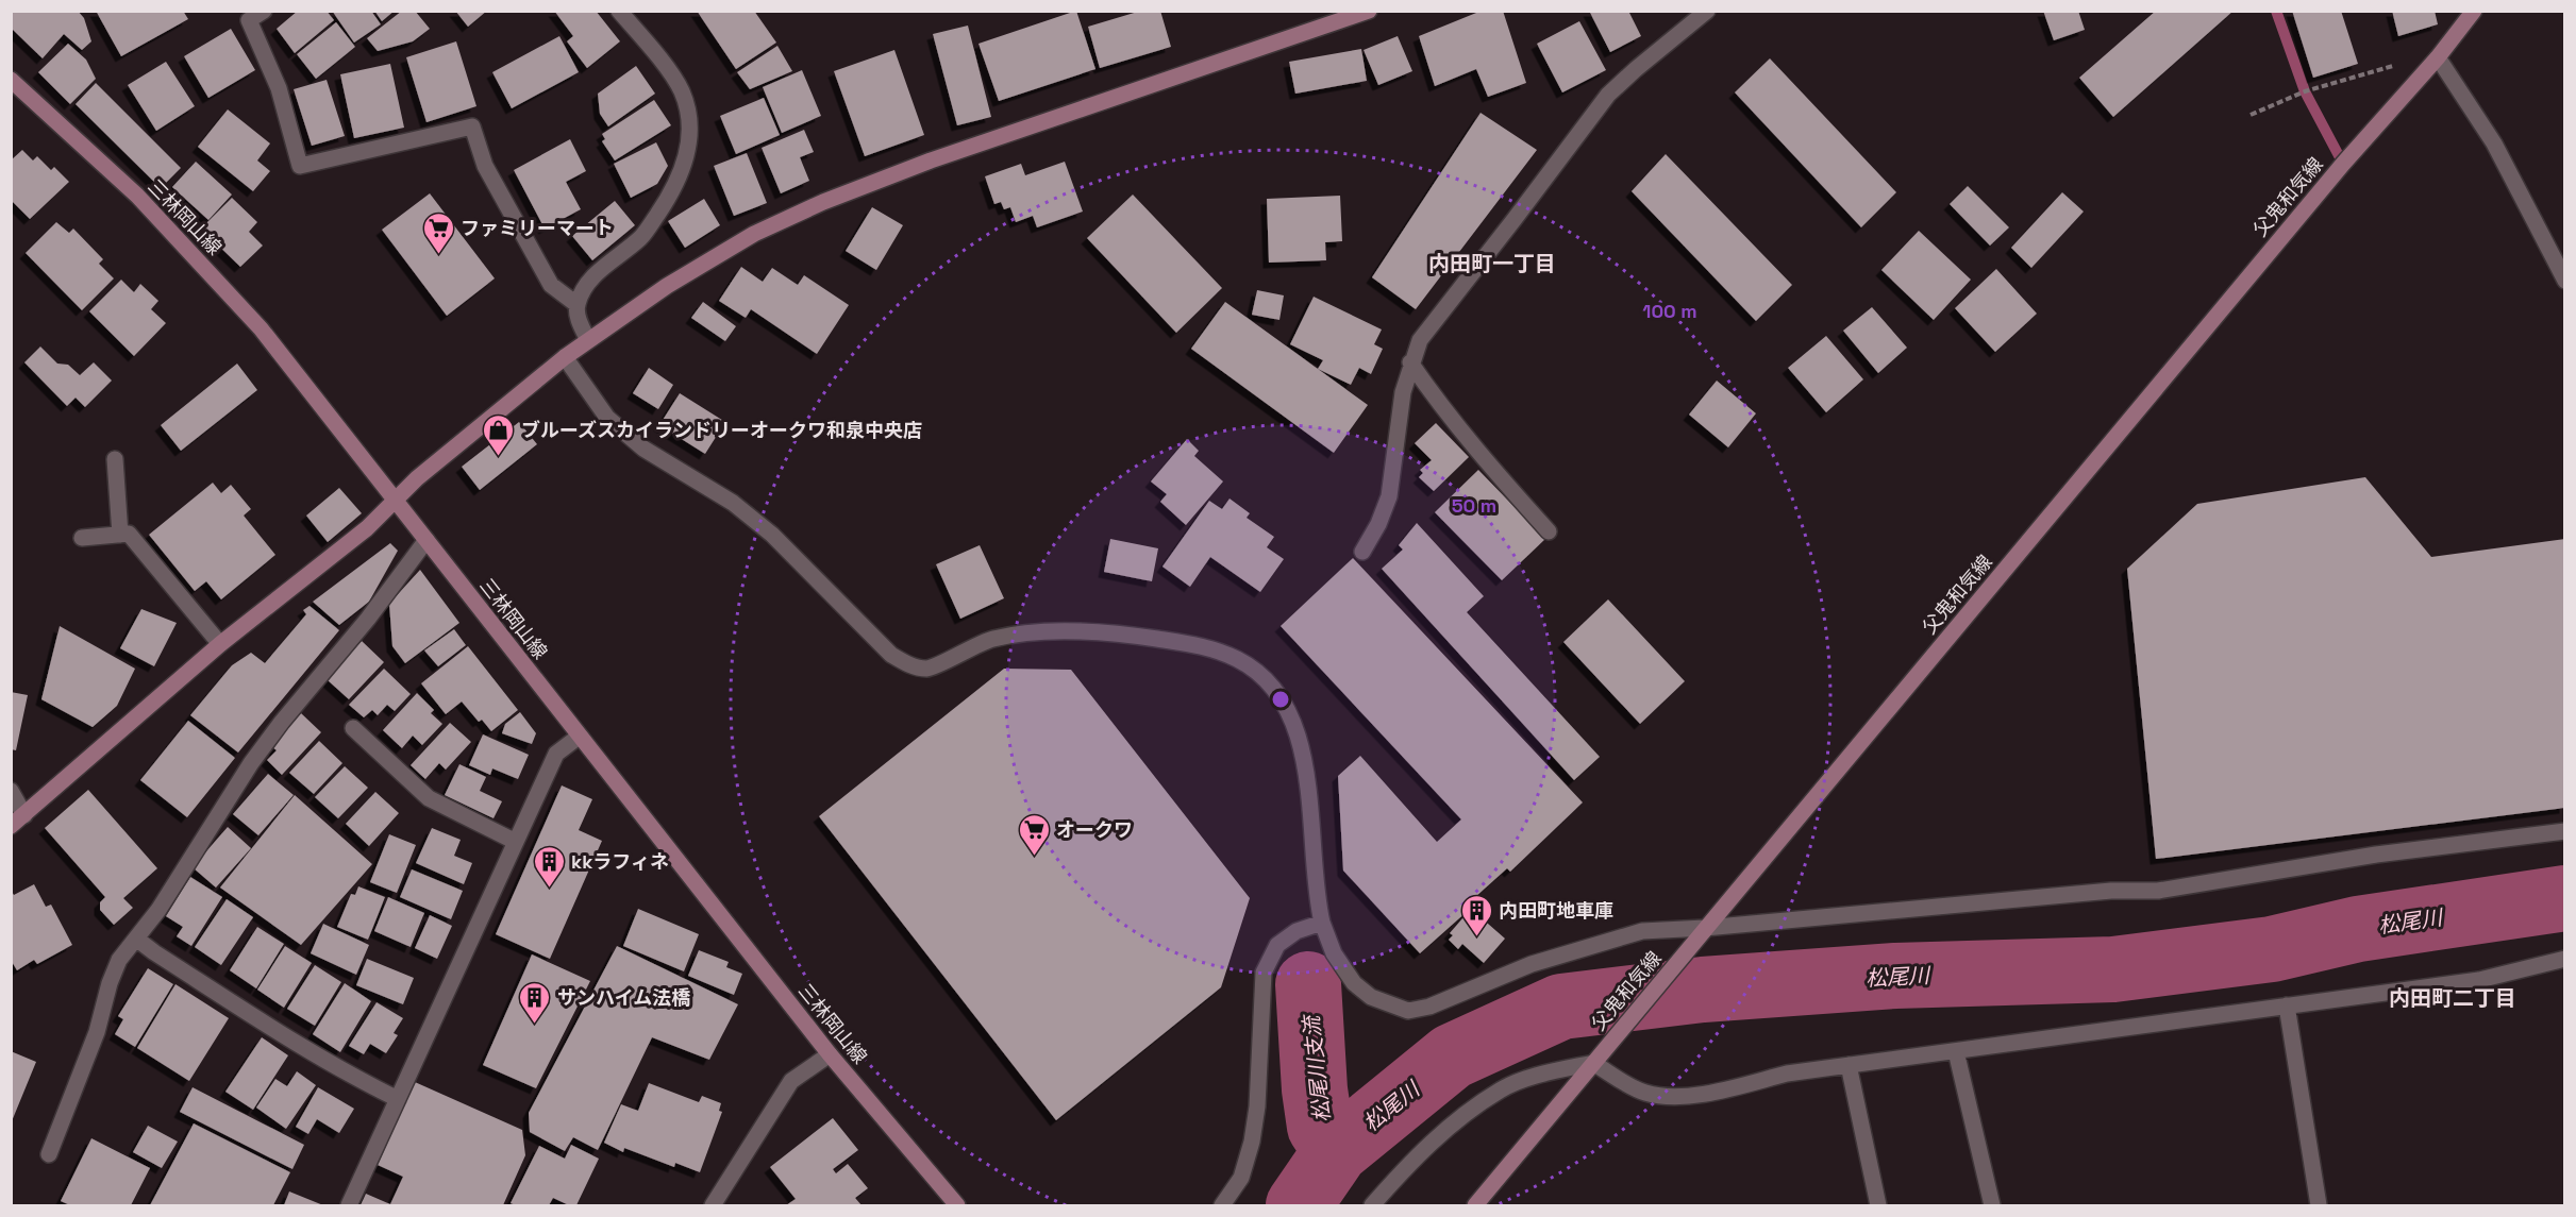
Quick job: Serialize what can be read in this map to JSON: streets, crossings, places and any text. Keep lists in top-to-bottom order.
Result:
{
  "streets": {
    "main road": ["父鬼和気線", "三林岡山線"]
  },
  "districts": ["内田町一丁目", "内田町二丁目"],
  "water": ["松尾川", "松尾川支流"],
  "places": {
    "supermarket": ["ファミリーマート", "オークワ"],
    "shop": ["ブルーズスカイランドリーオークワ和泉中央店"],
    "building": ["kkラフィネ", "内田町地車庫", "サンハイム法橋"]
  },
  "rings": ["100 m", "50 m"]
}
